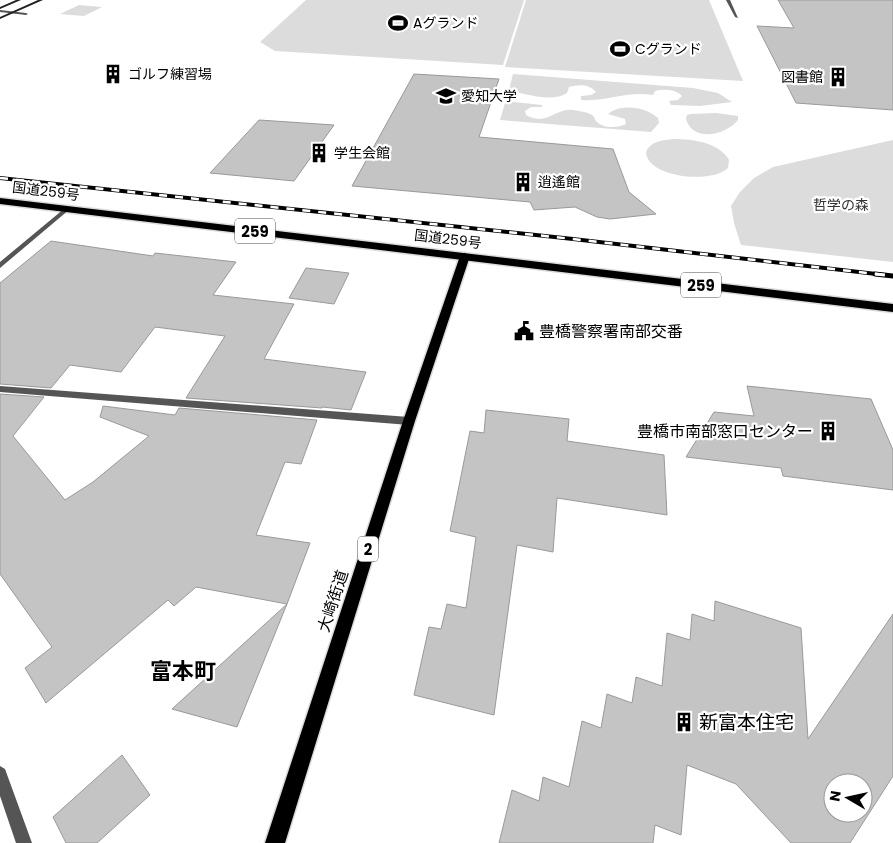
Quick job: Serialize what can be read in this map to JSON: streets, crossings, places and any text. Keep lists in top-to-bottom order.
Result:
{
  "streets": {
    "highway": ["国道259号", "259"],
    "main road": ["2", "大崎街道"]
  },
  "crossings": [
    ["国道259号", "大崎街道"]
  ],
  "districts": ["富本町"],
  "parks": ["哲学の森"],
  "places": {
    "sports": ["Aグランド", "Cグランド"],
    "building": [
      "ゴルフ練習場",
      "図書館",
      "学生会館",
      "逍遙館",
      "豊橋市南部窓口センター",
      "新富本住宅"
    ],
    "school or university": ["愛知大学"],
    "public building": ["豊橋警察署南部交番"]
  },
  "north": "left"
}
